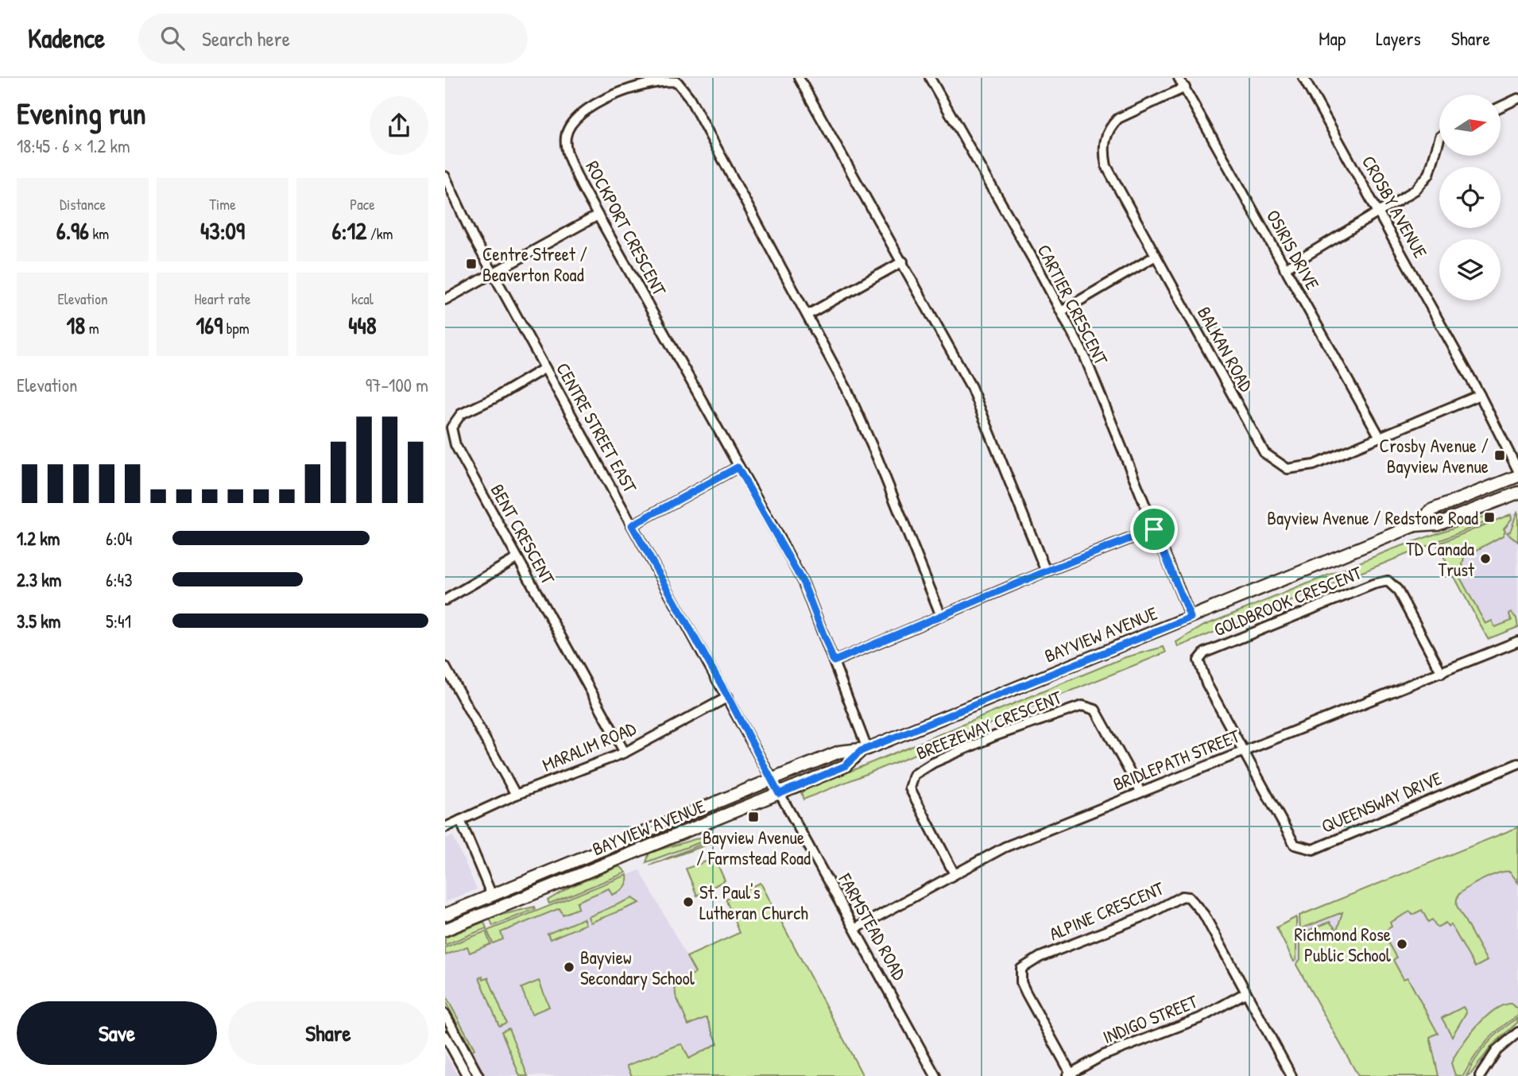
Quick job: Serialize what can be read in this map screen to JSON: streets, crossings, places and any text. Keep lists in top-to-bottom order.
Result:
{
  "streets": {
    "main road": ["BAYVIEW AVENUE"],
    "street": [
      "CROSBY AVENUE",
      "ROCKPORT CRESCENT",
      "OSIRIS DRIVE",
      "CARTIER CRESCENT",
      "BALKAN ROAD",
      "CENTRE STREET EAST",
      "BENT CRESCENT",
      "GOLDBROOK CRESCENT",
      "BREEZEWAY CRESCENT",
      "MARALIM ROAD",
      "BRIDLEPATH STREET",
      "QUEENSWAY DRIVE",
      "ALPINE CRESCENT",
      "FARMSTEAD ROAD",
      "INDIGO STREET"
    ]
  },
  "crossings": [
    ["CROSBY AVENUE", "BALKAN ROAD"],
    ["ROCKPORT CRESCENT", "BAYVIEW AVENUE"],
    ["OSIRIS DRIVE", "BALKAN ROAD"],
    ["CARTIER CRESCENT", "BAYVIEW AVENUE"],
    ["CENTRE STREET EAST", "BENT CRESCENT"],
    ["CENTRE STREET EAST", "BAYVIEW AVENUE"],
    ["CENTRE STREET EAST", "MARALIM ROAD"],
    ["CENTRE STREET EAST", "FARMSTEAD ROAD"],
    ["BENT CRESCENT", "MARALIM ROAD"],
    ["GOLDBROOK CRESCENT", "BRIDLEPATH STREET"],
    ["GOLDBROOK CRESCENT", "QUEENSWAY DRIVE"],
    ["BAYVIEW AVENUE", "FARMSTEAD ROAD"],
    ["BREEZEWAY CRESCENT", "BRIDLEPATH STREET"],
    ["BRIDLEPATH STREET", "QUEENSWAY DRIVE"],
    ["BRIDLEPATH STREET", "FARMSTEAD ROAD"],
    ["ALPINE CRESCENT", "INDIGO STREET"]
  ],
  "places": {
    "transit": [
      "Centre Street / Beaverton Road",
      "Crosby Avenue / Bayview Avenue",
      "Bayview Avenue / Redstone Road",
      "Bayview Avenue / Farmstead Road"
    ],
    "other": [
      "TD Canada Trust",
      "St. Paul's Lutheran Church",
      "Richmond Rose Public School",
      "Bayview Secondary School"
    ]
  },
  "north": "right",
  "page": {
    "header": "Kadence",
    "search": "Search here",
    "nav": ["Map", "Layers", "Share"],
    "heading": ["Evening run", "18:45 · 6 × 1.2 km"],
    "stats": [
      ["Distance", "6.96 km"],
      ["Time", "43:09"],
      ["Pace", "6:12 /km"],
      ["Elevation", "18 m"],
      ["Heart rate", "169 bpm"],
      ["kcal", "448"]
    ],
    "chart": ["Elevation", "97–100 m"],
    "list": [
      {
        "name": "1.2 km",
        "note": "6:04"
      },
      {
        "name": "2.3 km",
        "note": "6:43"
      },
      {
        "name": "3.5 km",
        "note": "5:41"
      }
    ],
    "buttons": ["Save", "Share"]
  }
}
